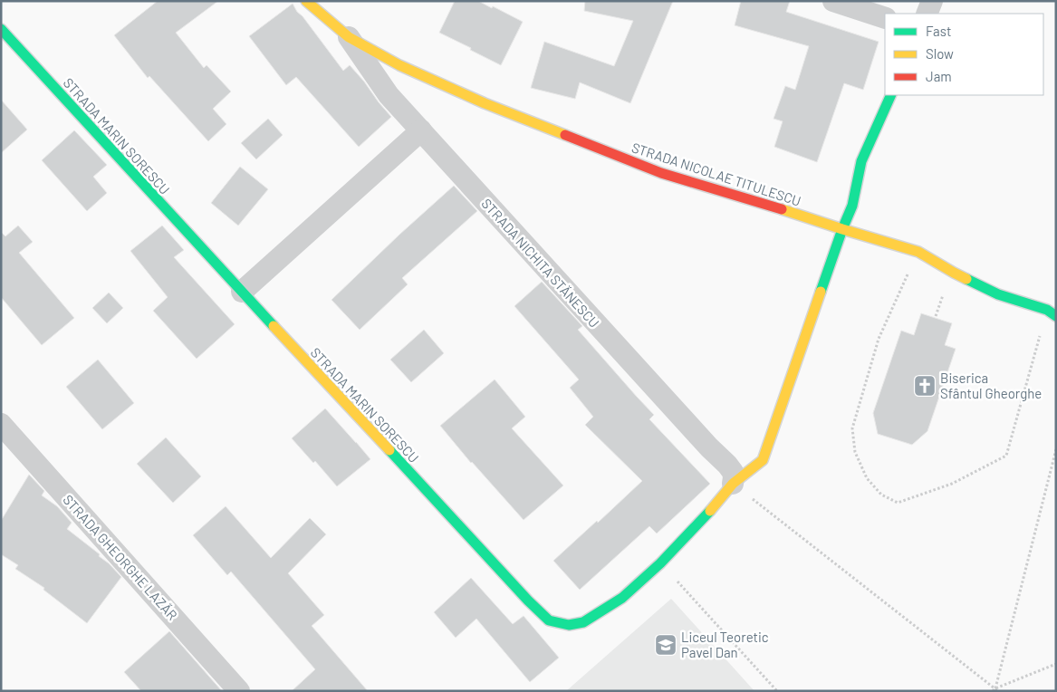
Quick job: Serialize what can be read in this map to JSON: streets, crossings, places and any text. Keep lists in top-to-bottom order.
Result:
{
  "streets": {
    "street": [
      "STRADA MARIN SORESCU",
      "STRADA NICOLAE TITULESCU",
      "STRADA NICHITA STĂNESCU",
      "STRADA GHEORGHE LAZĂR"
    ]
  },
  "crossings": [
    ["STRADA MARIN SORESCU", "STRADA NICOLAE TITULESCU"],
    ["STRADA MARIN SORESCU", "STRADA NICHITA STĂNESCU"],
    ["STRADA NICOLAE TITULESCU", "STRADA NICHITA STĂNESCU"]
  ],
  "places": {
    "church": ["Biserica Sfântul Gheorghe"],
    "school or university": ["Liceul Teoretic Pavel Dan"]
  },
  "legend": ["Fast", "Slow", "Jam"]
}
